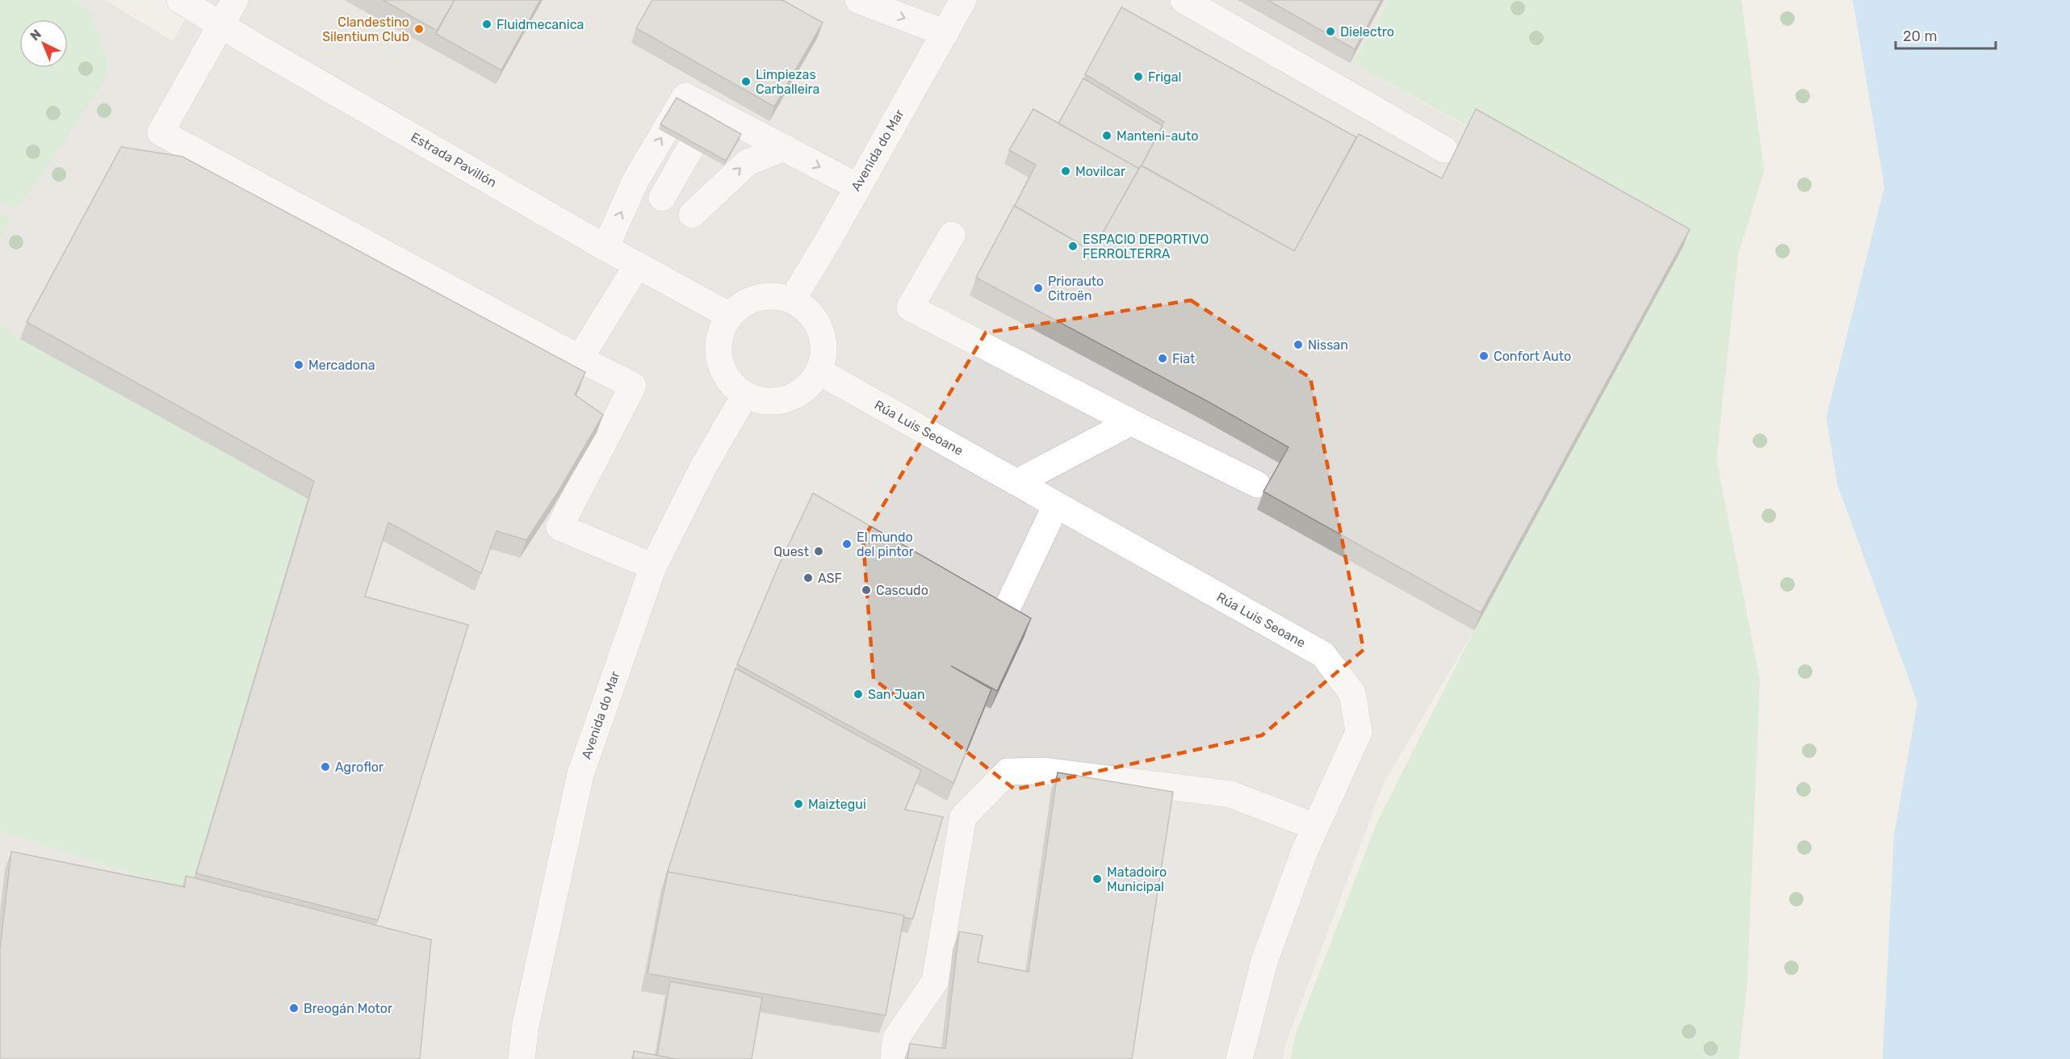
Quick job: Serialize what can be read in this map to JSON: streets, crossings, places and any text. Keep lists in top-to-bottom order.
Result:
{
  "streets": {
    "street": ["Avenida do Mar", "Estrada Pavillón", "Rúa Luis Seoane"]
  },
  "crossings": [
    ["Avenida do Mar", "Estrada Pavillón"],
    ["Avenida do Mar", "Rúa Luis Seoane"],
    ["Estrada Pavillón", "Rúa Luis Seoane"]
  ],
  "places": [
    "Fluidmecanica",
    "Clandestino Silentium Club",
    "Dielectro",
    "Frigal",
    "Limpiezas Carballeira",
    "Manteni-auto",
    "Movilcar",
    "ESPACIO DEPORTIVO FERROLTERRA",
    "Priorauto Citroën",
    "Nissan",
    "Confort Auto",
    "Fiat",
    "Mercadona",
    "El mundo del pintor",
    "Quest",
    "ASF",
    "Cascudo",
    "San Juan",
    "Agroflor",
    "Maiztegui",
    "Matadoiro Municipal",
    "Breogán Motor"
  ],
  "scale_bar": "20 m",
  "north": "top left"
}
